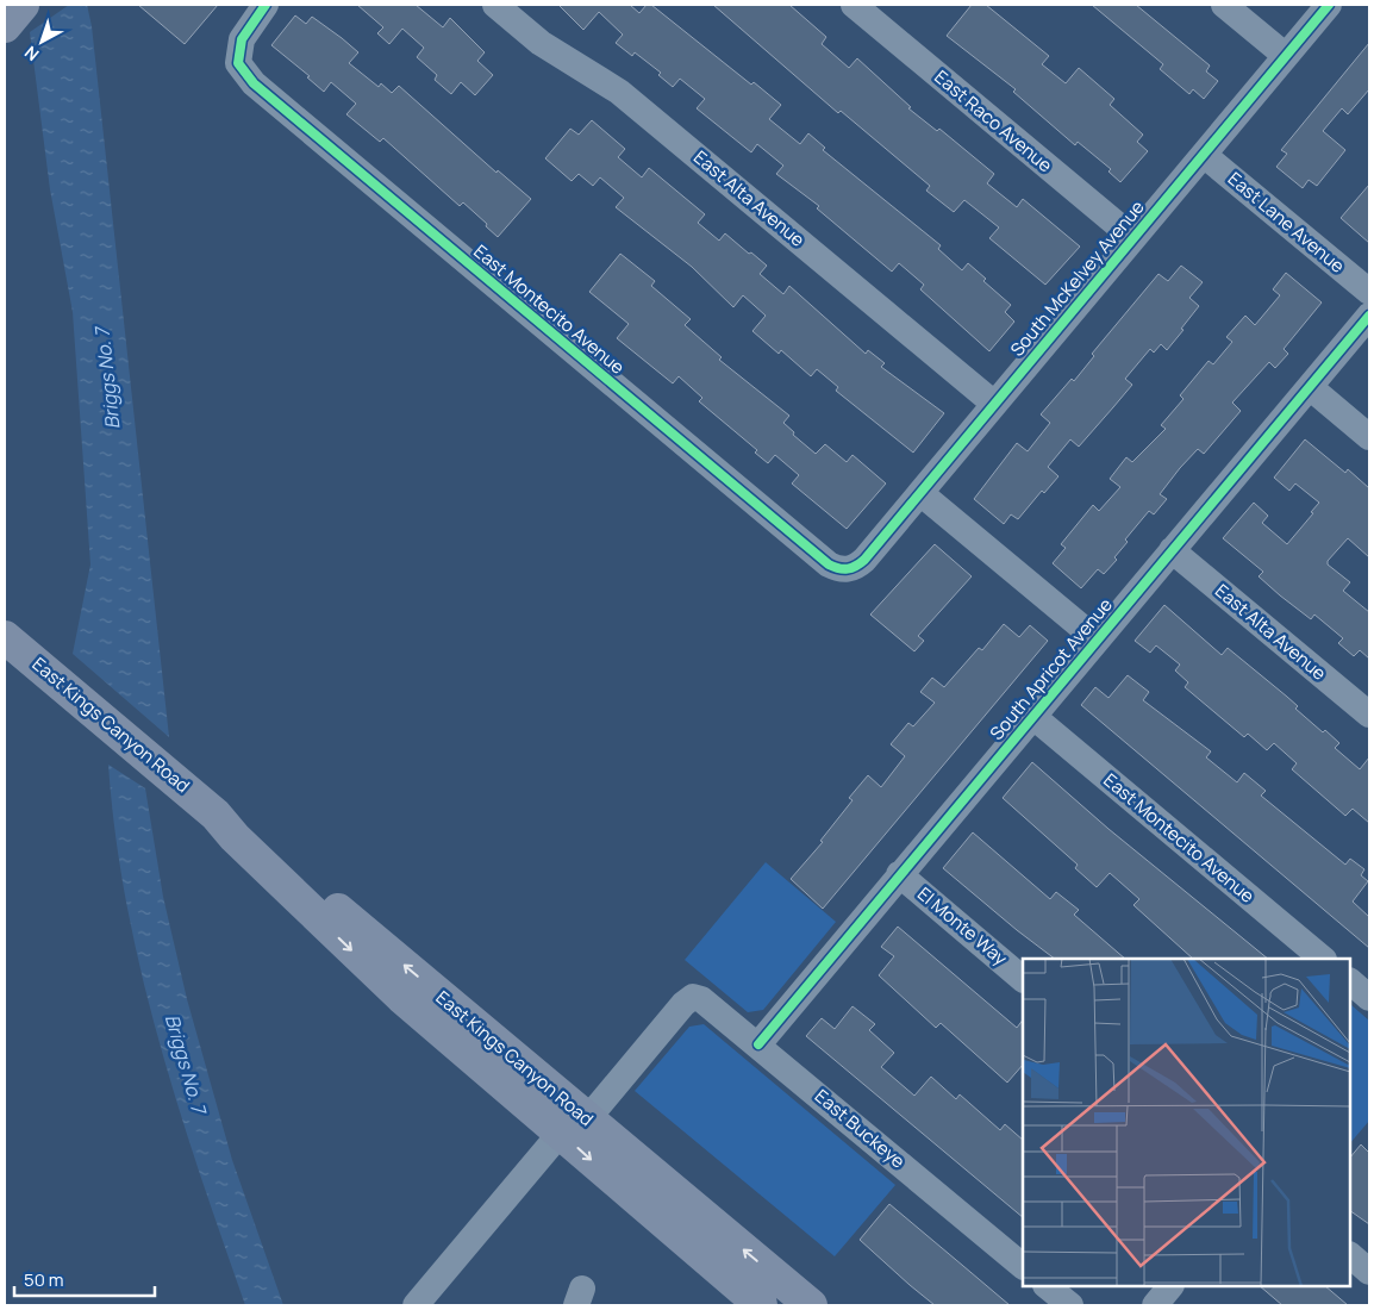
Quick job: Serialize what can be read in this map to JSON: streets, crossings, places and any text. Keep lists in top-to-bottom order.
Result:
{
  "streets": {
    "main road": ["East Kings Canyon Road"],
    "street": [
      "East Raco Avenue",
      "East Alta Avenue",
      "East Lane Avenue",
      "South McKelvey Avenue",
      "East Montecito Avenue",
      "South Apricot Avenue",
      "El Monte Way",
      "East Buckeye"
    ]
  },
  "crossings": [
    ["East Raco Avenue", "South McKelvey Avenue"],
    ["East Alta Avenue", "South McKelvey Avenue"],
    ["East Alta Avenue", "South Apricot Avenue"],
    ["East Lane Avenue", "South McKelvey Avenue"],
    ["South McKelvey Avenue", "East Montecito Avenue"],
    ["East Montecito Avenue", "South Apricot Avenue"],
    ["South Apricot Avenue", "El Monte Way"],
    ["South Apricot Avenue", "East Buckeye"],
    ["East Kings Canyon Road", "East Buckeye"]
  ],
  "water": ["Briggs No. 7"],
  "scale_bar": "50 m",
  "north": "bottom left"
}
